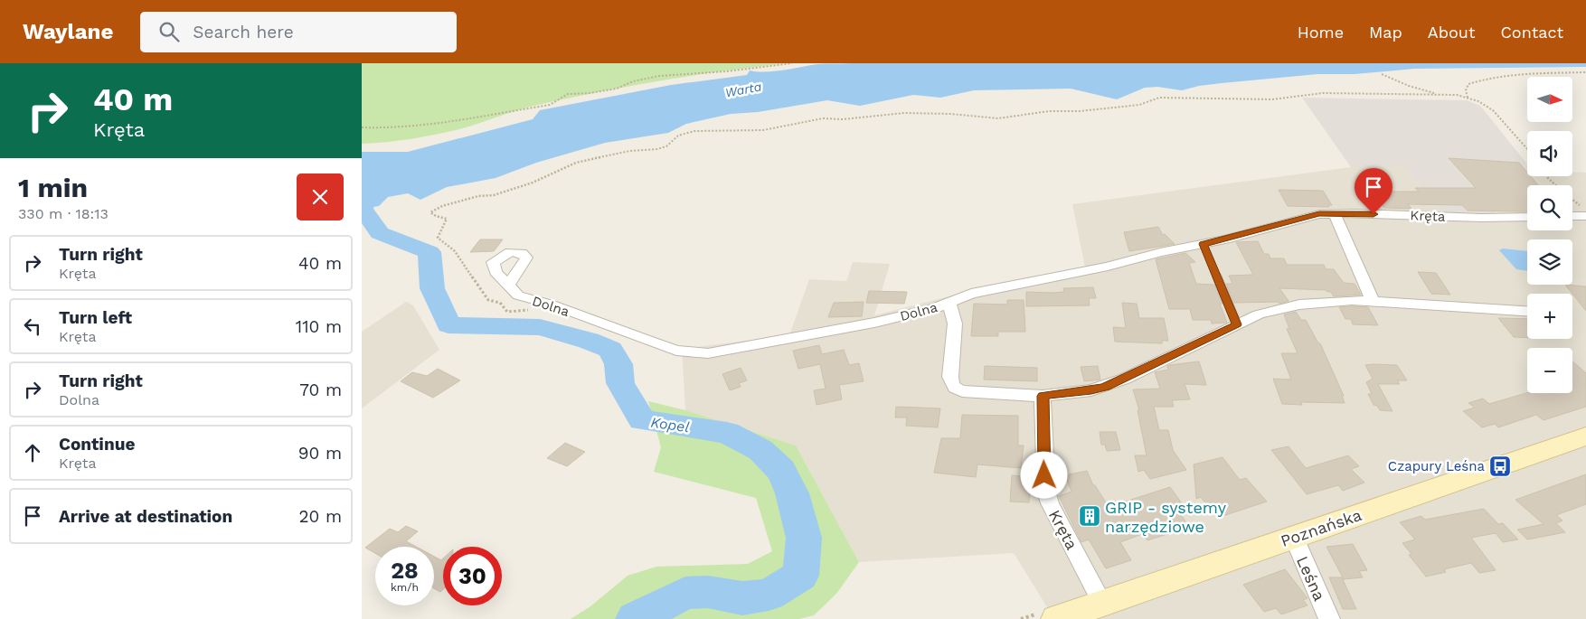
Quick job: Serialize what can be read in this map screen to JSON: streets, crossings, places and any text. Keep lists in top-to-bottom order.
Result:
{
  "streets": {
    "street": [
      "Kręta",
      "Dolna",
      "Poznańska",
      "Leśna"
    ]
  },
  "crossings": [
    ["Kręta", "Dolna"],
    ["Kręta", "Poznańska"],
    ["Poznańska", "Leśna"]
  ],
  "water": ["Warta", "Kopel"],
  "places": {
    "bus stop": ["Czapury Leśna"],
    "building": ["GRIP - systemy narzędziowe"]
  },
  "north": "right",
  "page": {
    "header": "Waylane",
    "search": "Search here",
    "nav": [
      "Home",
      "Map",
      "About",
      "Contact"
    ],
    "turn": ["40 m", "Kręta"],
    "map_buttons": ["+", "−"],
    "heading": ["1 min", "330 m · 18:13"],
    "list": [
      {
        "name": "Turn right",
        "note": "Kręta",
        "value": "40 m"
      },
      {
        "name": "Turn left",
        "note": "Kręta",
        "value": "110 m"
      },
      {
        "name": "Turn right",
        "note": "Dolna",
        "value": "70 m"
      },
      {
        "name": "Continue",
        "note": "Kręta",
        "value": "90 m"
      },
      {
        "name": "Arrive at destination",
        "value": "20 m"
      }
    ],
    "speed": "28 km/h",
    "limit": "30"
  }
}
